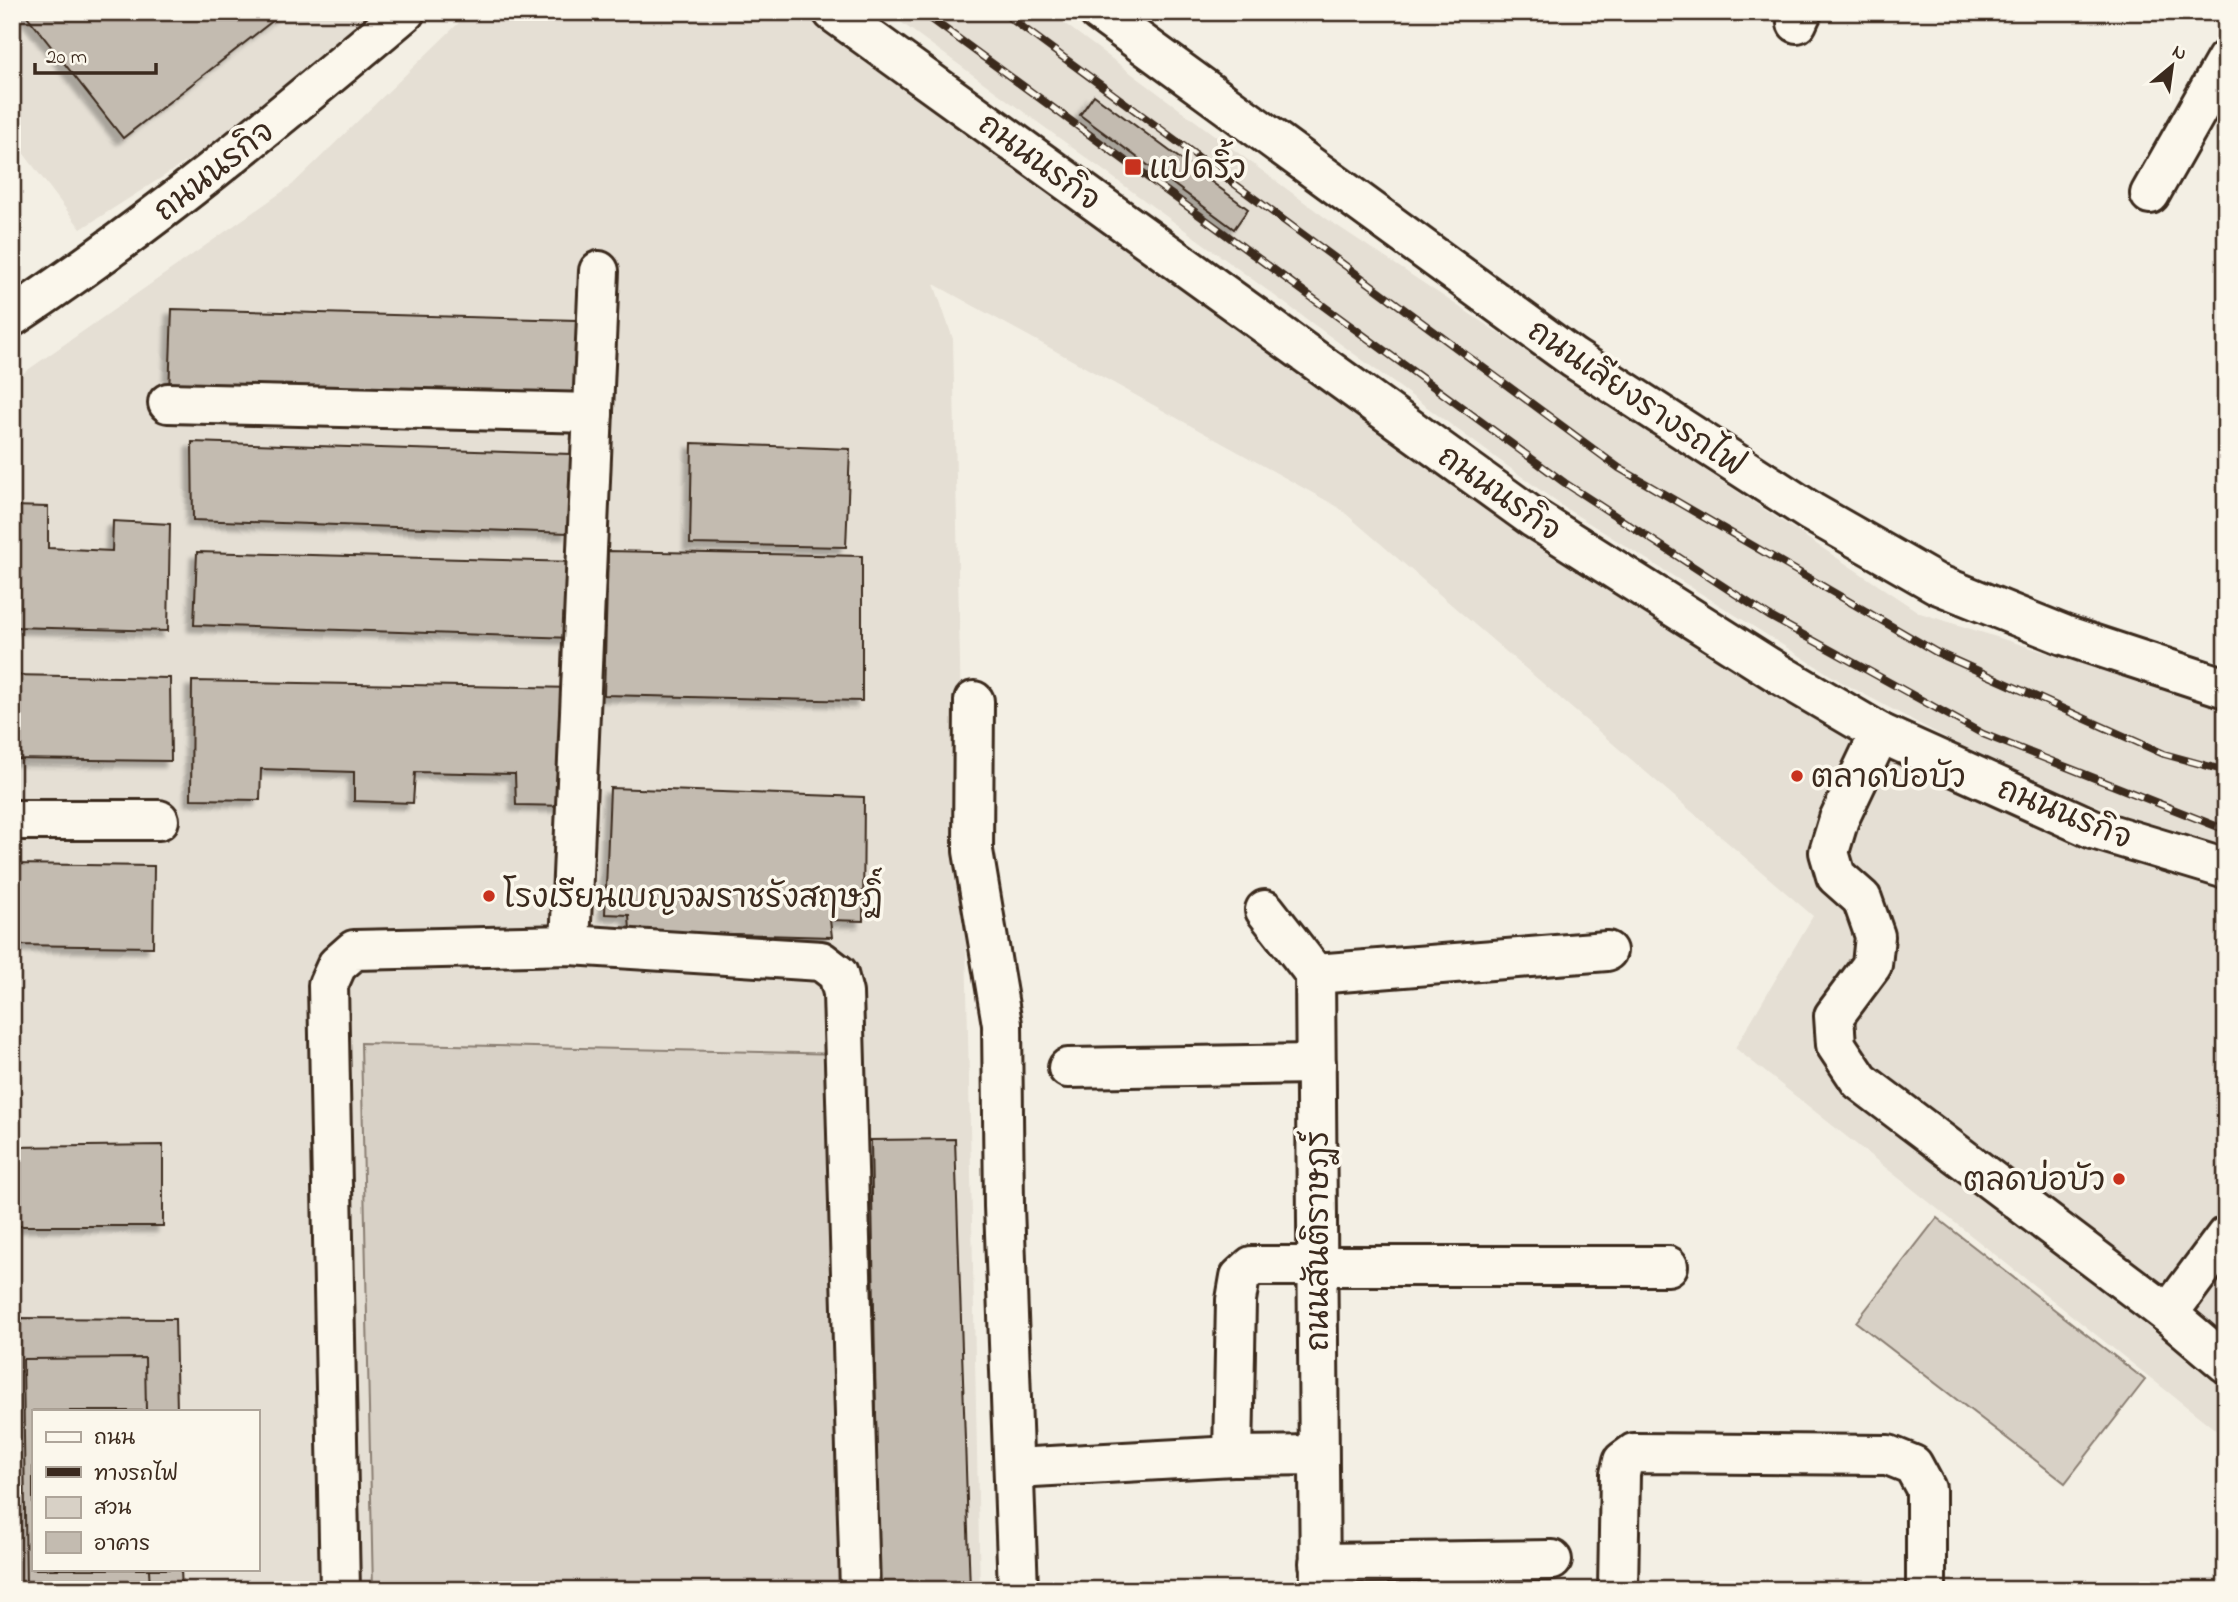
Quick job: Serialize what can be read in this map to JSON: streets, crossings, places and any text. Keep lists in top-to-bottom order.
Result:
{
  "streets": {
    "street": ["ถนนนรกิจ", "ถนนเลียงรางรถไฟ", "ถนนสันติราษฎร์"]
  },
  "places": {
    "transit": ["แปดริ้ว"],
    "other": ["ตลาดบ่อบัว", "โรงเรียนเบญจมราชรังสฤษฎิ์", "ตลดบ่อบัว"]
  },
  "legend": [
    "ถนน",
    "ทางรถไฟ",
    "สวน",
    "อาคาร"
  ],
  "scale_bar": "20 m",
  "north": "top right"
}
